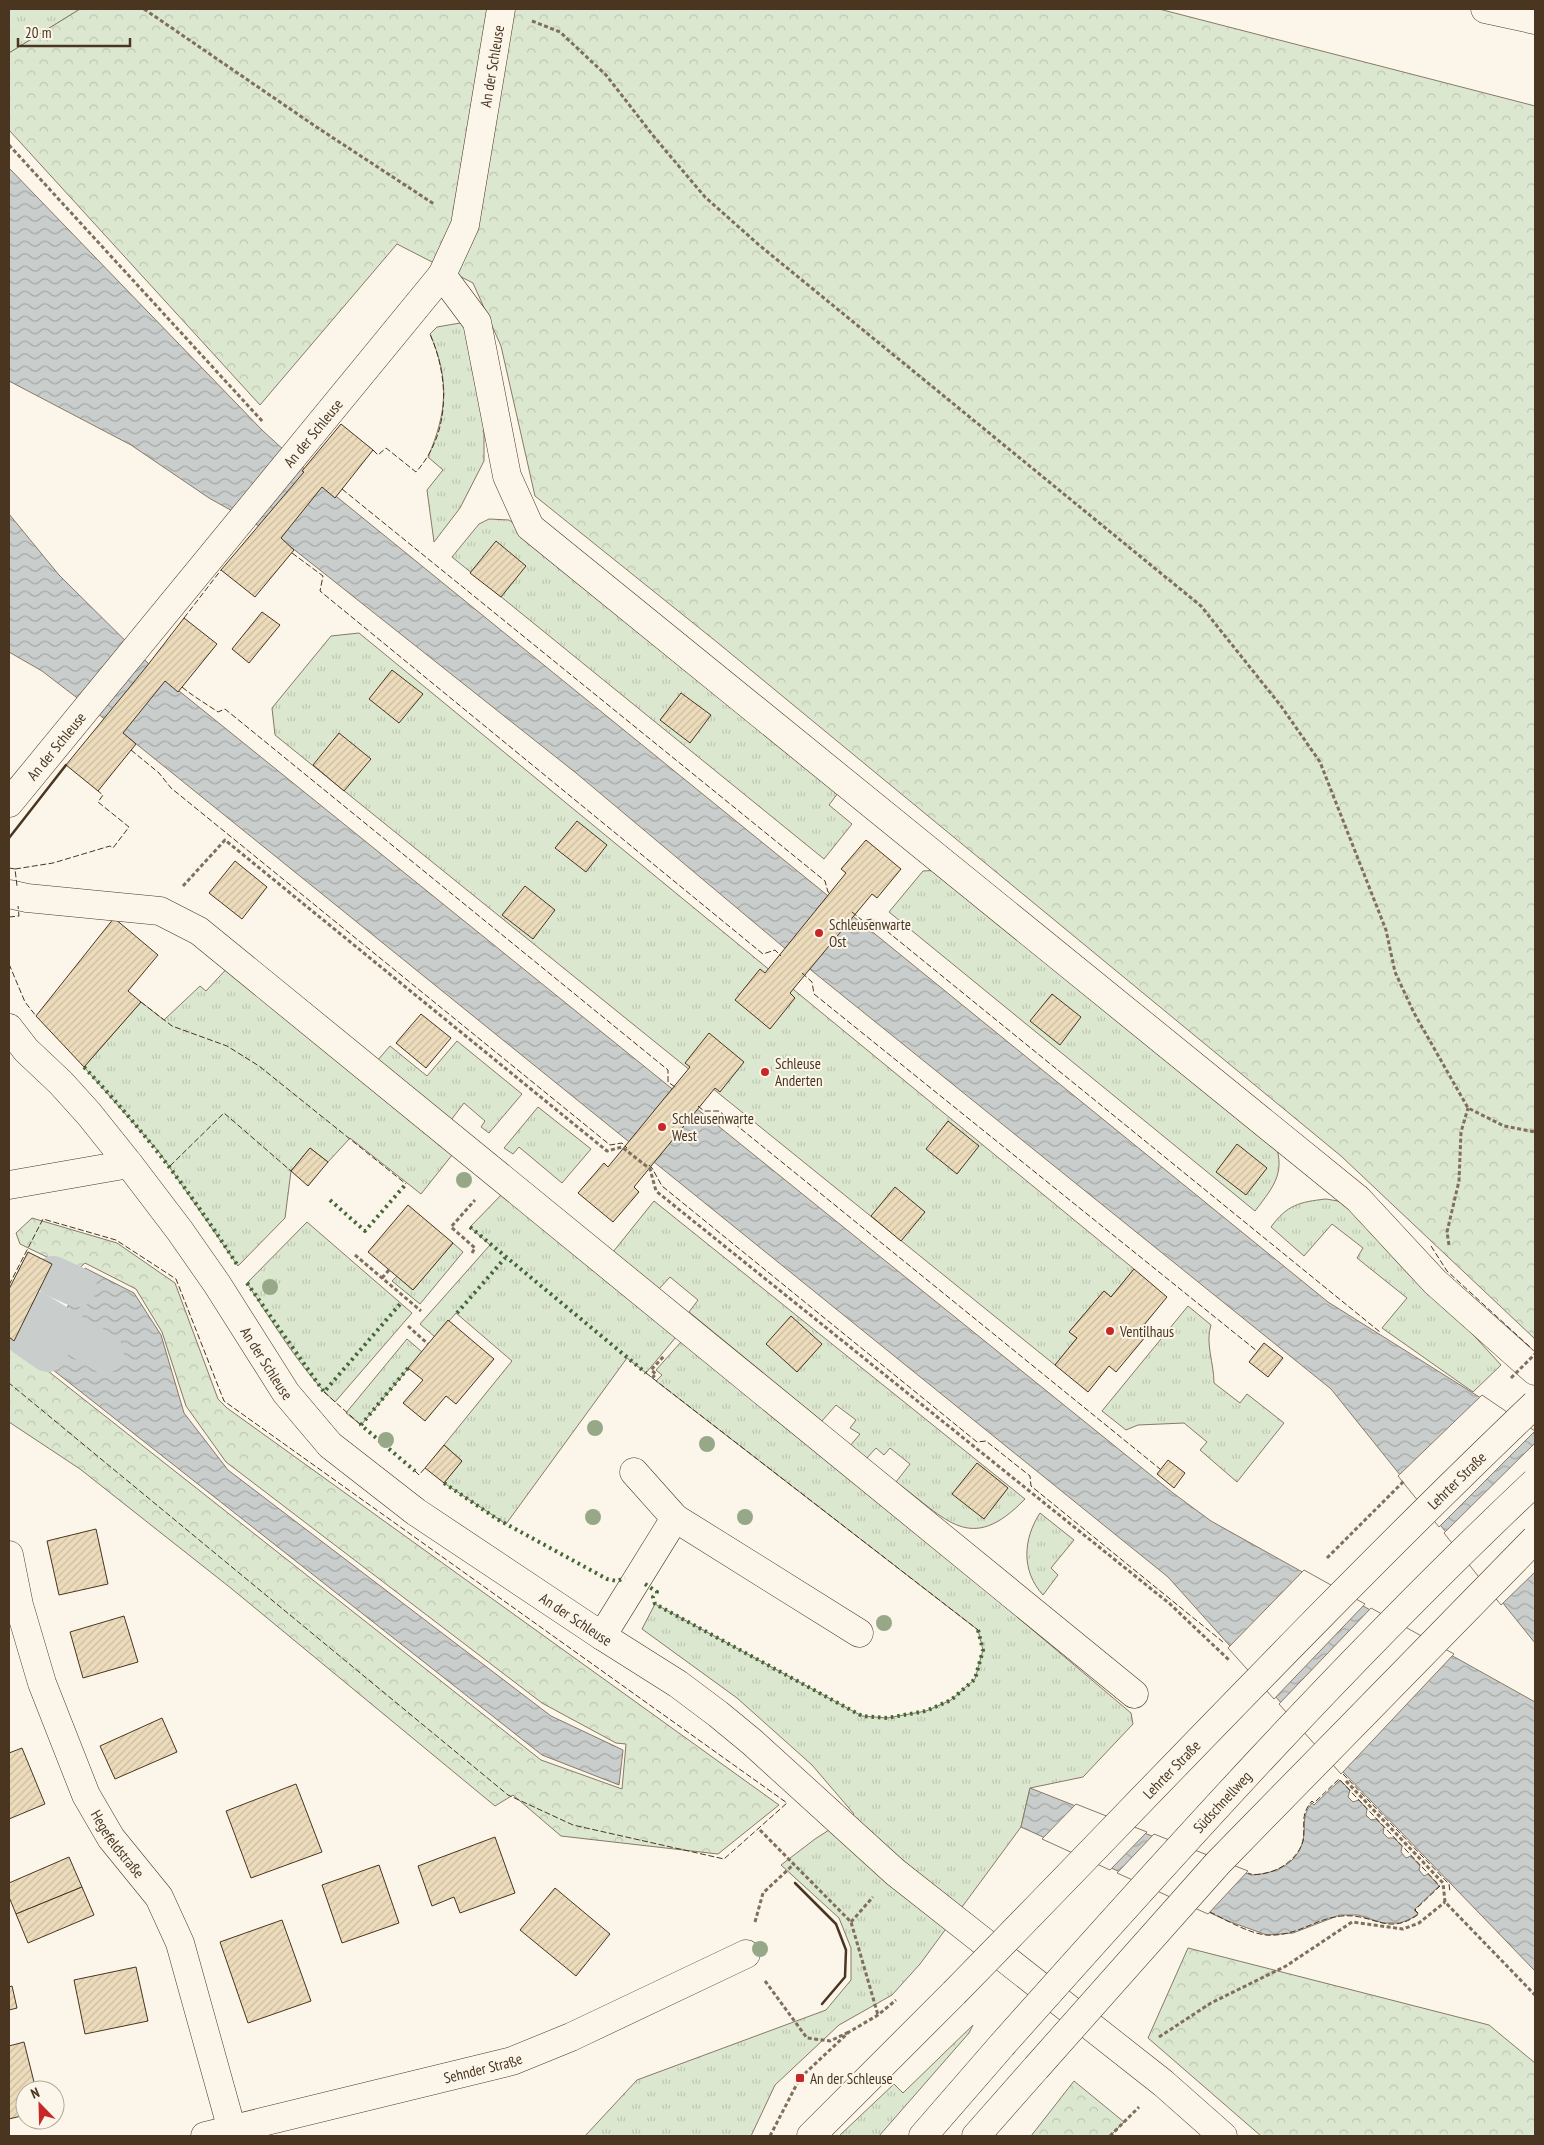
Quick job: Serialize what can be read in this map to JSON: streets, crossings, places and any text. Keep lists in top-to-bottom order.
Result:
{
  "streets": {
    "main road": [
      "An der Schleuse",
      "Lehrter Straße",
      "Südschnellweg",
      "Hegefeldstraße",
      "Sehnder Straße"
    ]
  },
  "crossings": [
    ["Hegefeldstraße", "Sehnder Straße"]
  ],
  "places": {
    "other": [
      "Schleusenwarte Ost",
      "Schleuse Anderten",
      "Schleusenwarte West",
      "Ventilhaus"
    ],
    "transit": ["An der Schleuse"]
  },
  "scale_bar": "20 m",
  "north": "top left"
}
